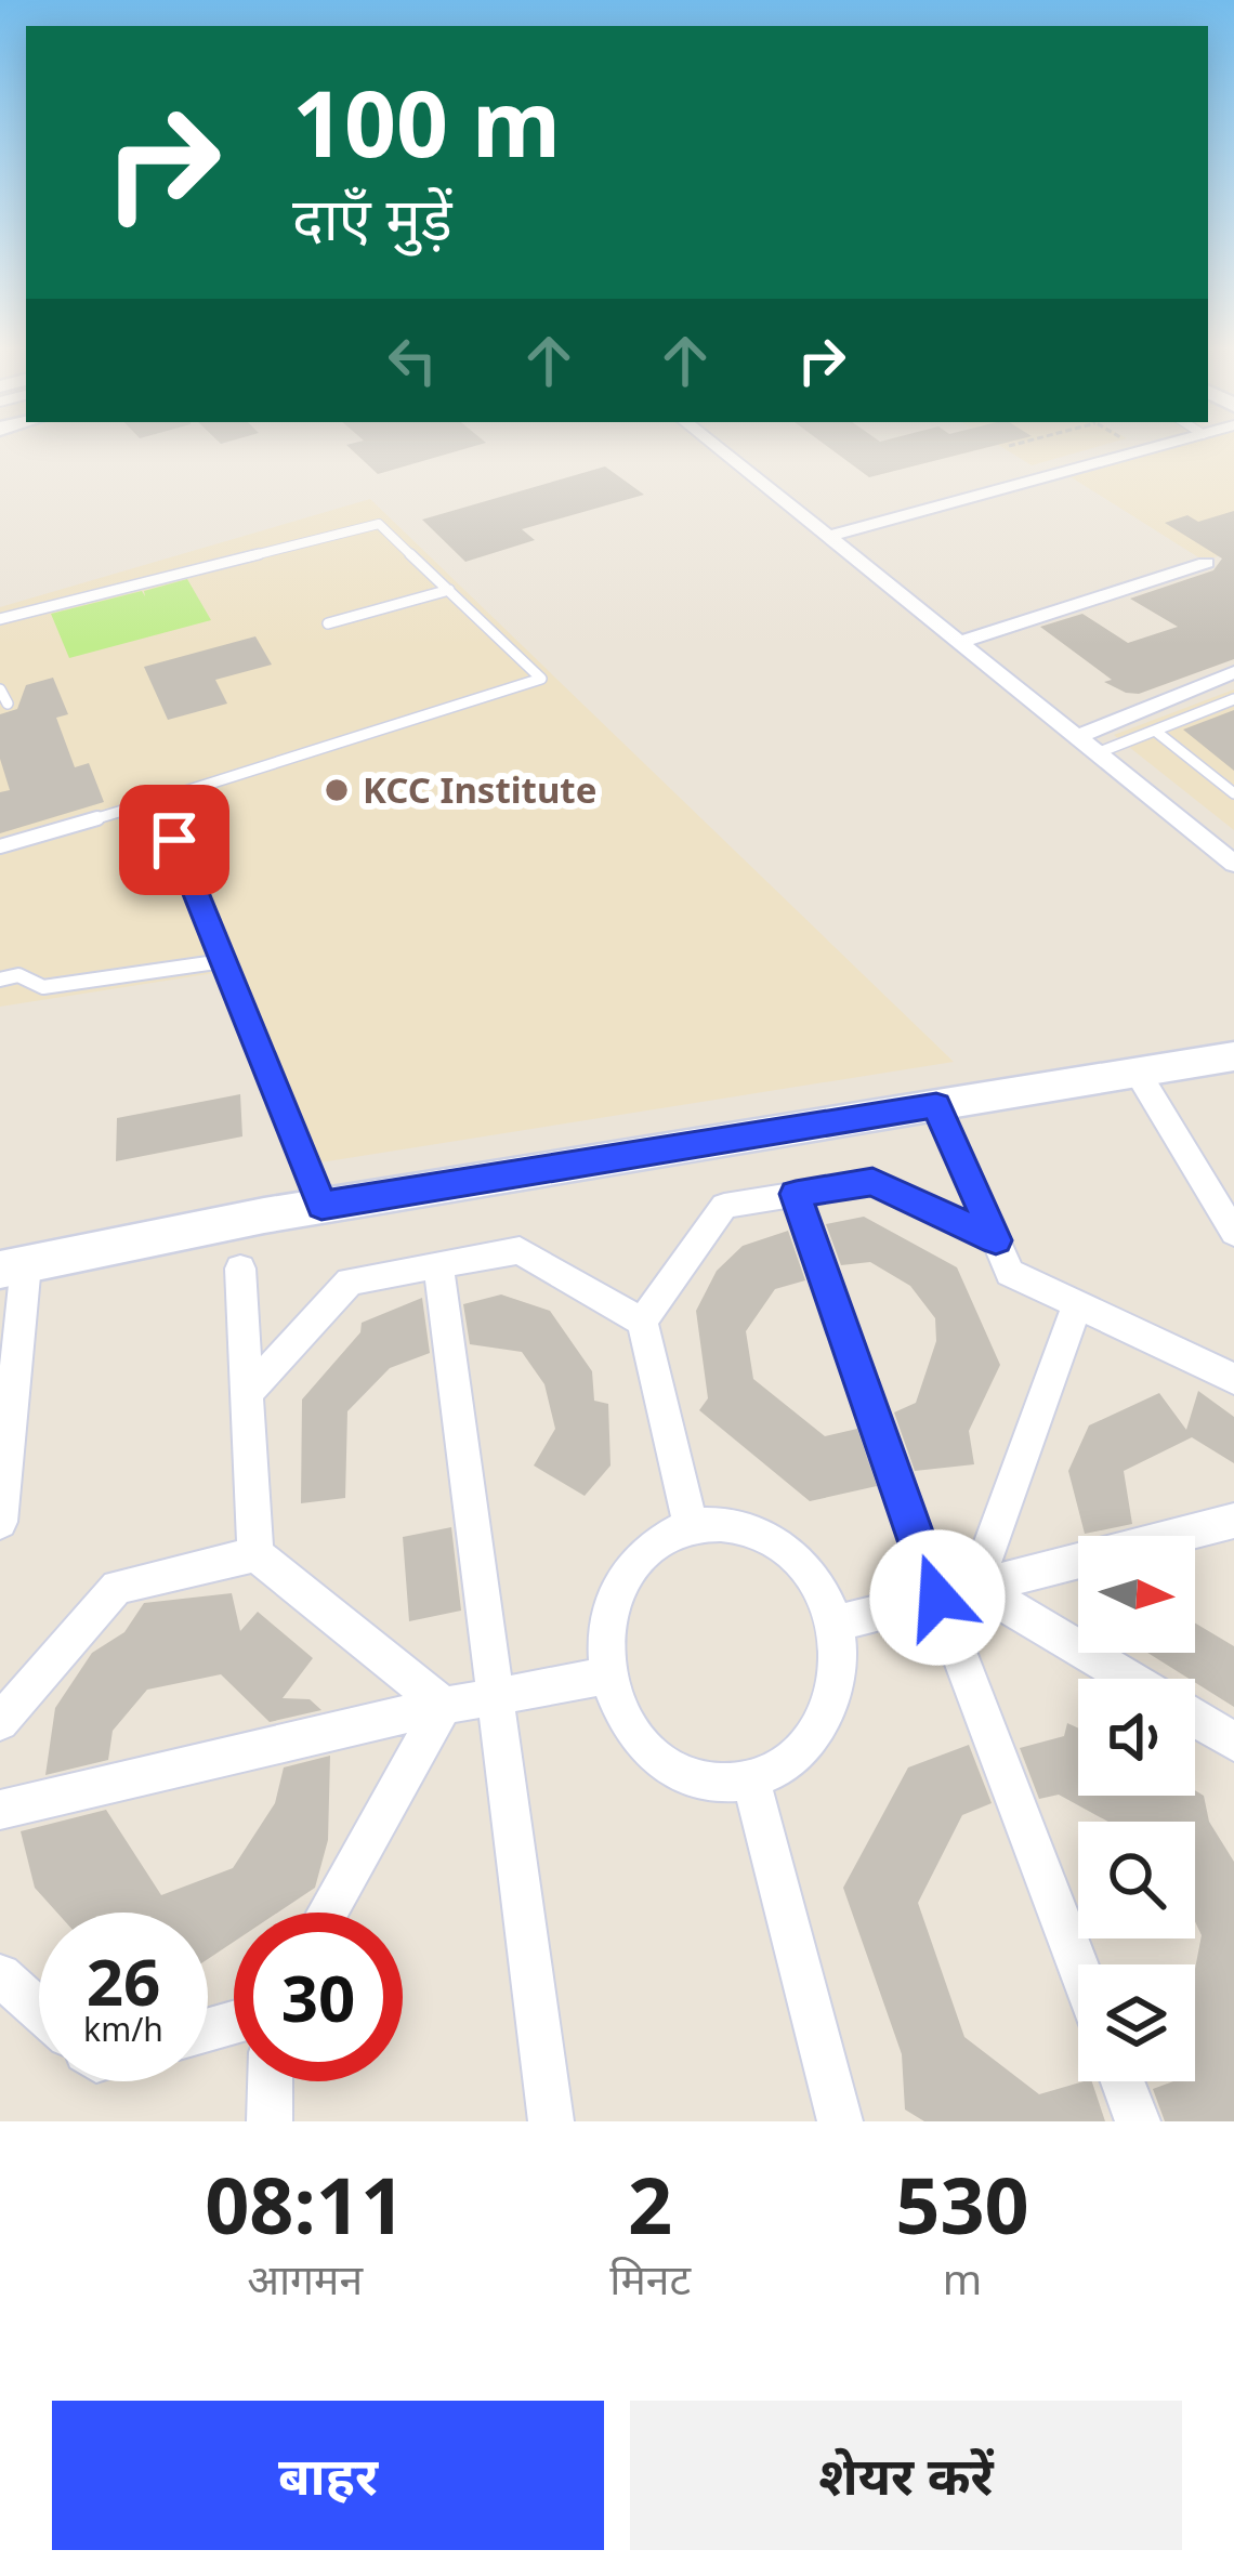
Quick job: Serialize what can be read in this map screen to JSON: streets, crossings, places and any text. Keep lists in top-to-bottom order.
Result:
{
  "places": ["KCC Institute"],
  "north": "right",
  "page": {
    "turn": ["100 m", "दाएँ मुड़ें"],
    "speed": "26 km/h",
    "limit": "30",
    "eta": [
      "08:11",
      "आगमन",
      "2",
      "मिनट",
      "530",
      "m"
    ],
    "buttons": ["बाहर", "शेयर करें"]
  }
}
